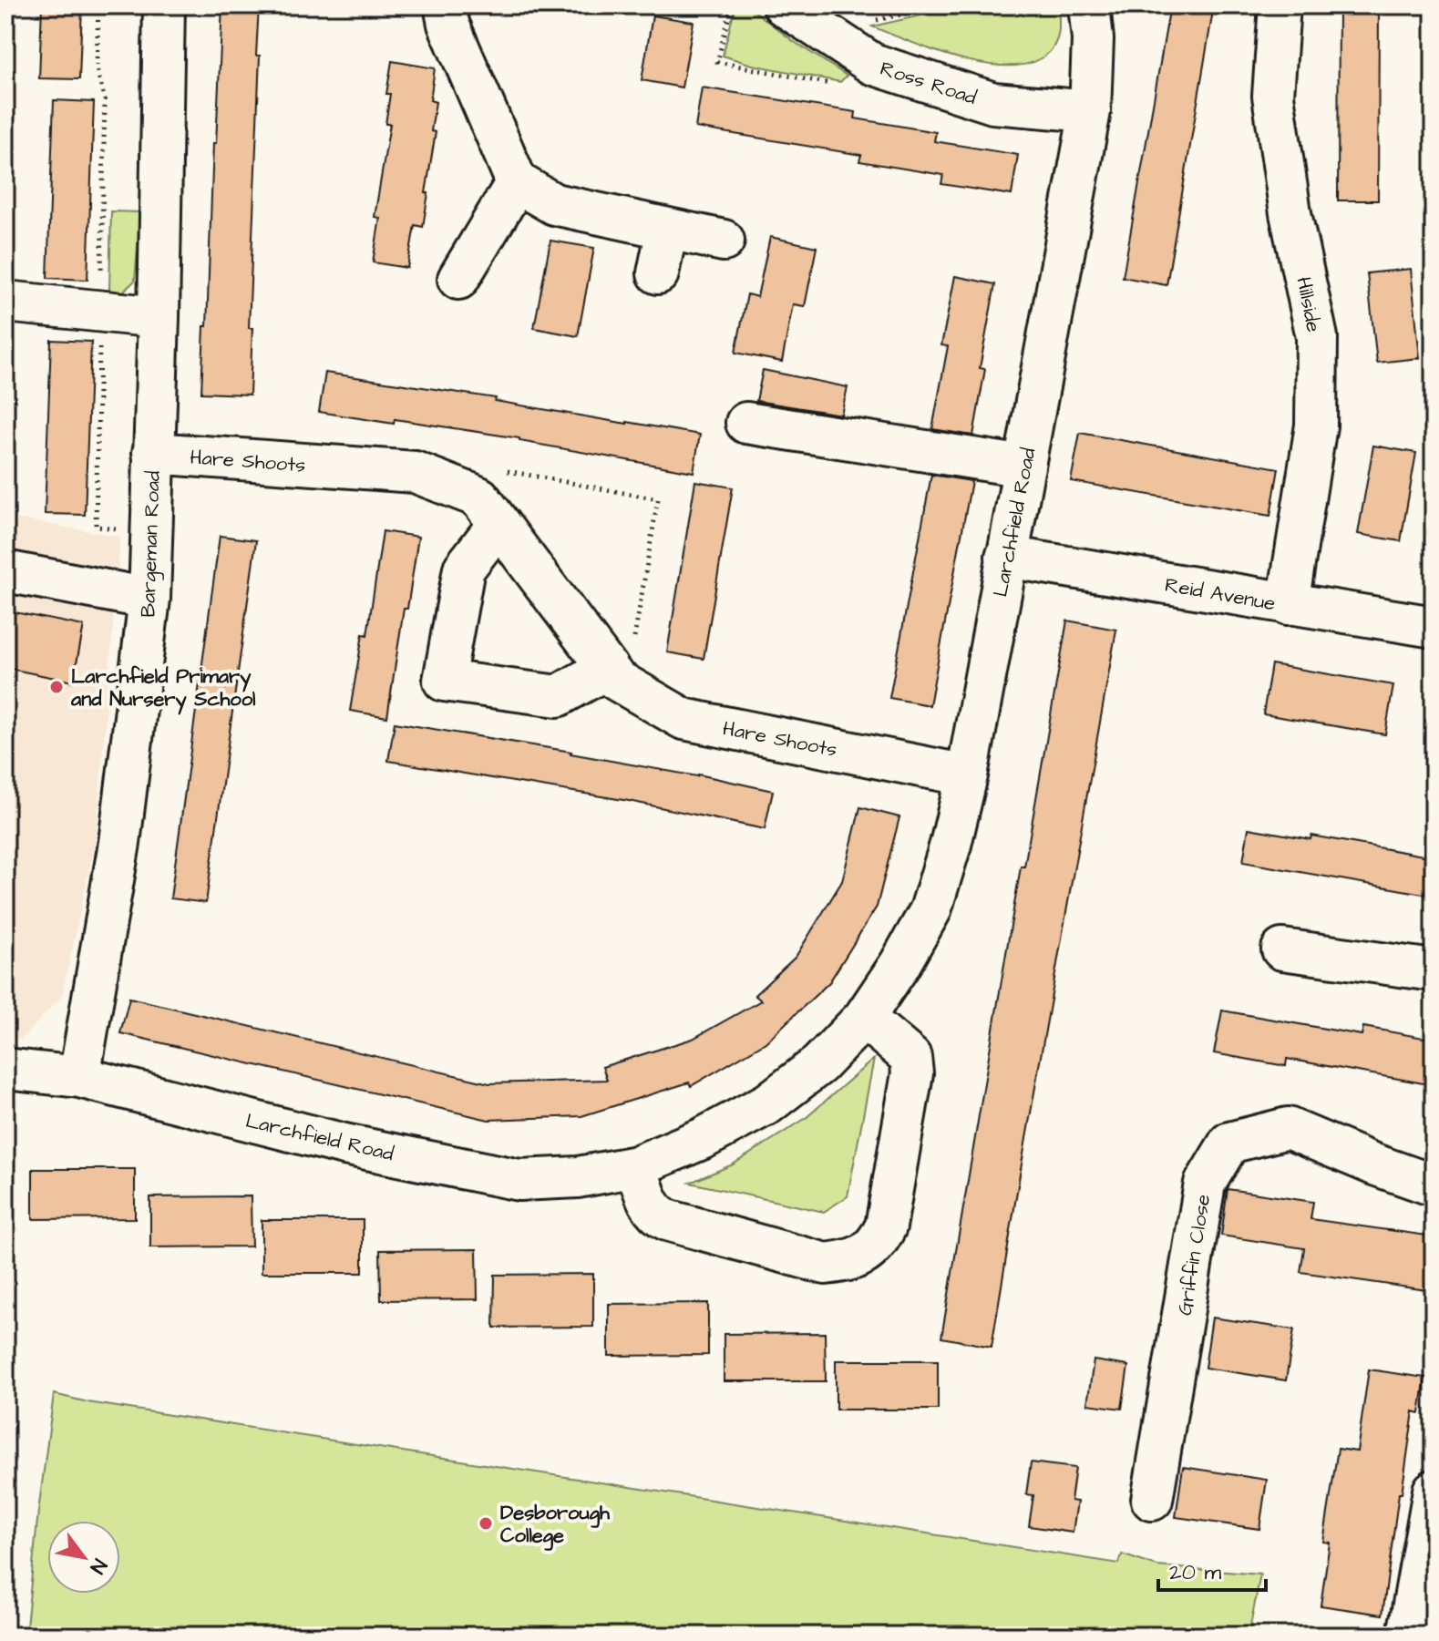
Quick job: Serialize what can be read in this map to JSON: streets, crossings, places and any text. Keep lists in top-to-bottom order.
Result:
{
  "streets": {
    "street": [
      "Ross Road",
      "Hillside",
      "Hare Shoots",
      "Larchfield Road",
      "Bargeman Road",
      "Reid Avenue",
      "Griffin Close"
    ]
  },
  "crossings": [
    ["Ross Road", "Larchfield Road"],
    ["Hillside", "Reid Avenue"],
    ["Hare Shoots", "Larchfield Road"],
    ["Hare Shoots", "Bargeman Road"],
    ["Larchfield Road", "Bargeman Road"],
    ["Larchfield Road", "Reid Avenue"]
  ],
  "places": ["Larchfield Primary and Nursery School", "Desborough College"],
  "scale_bar": "20 m",
  "north": "bottom right"
}
